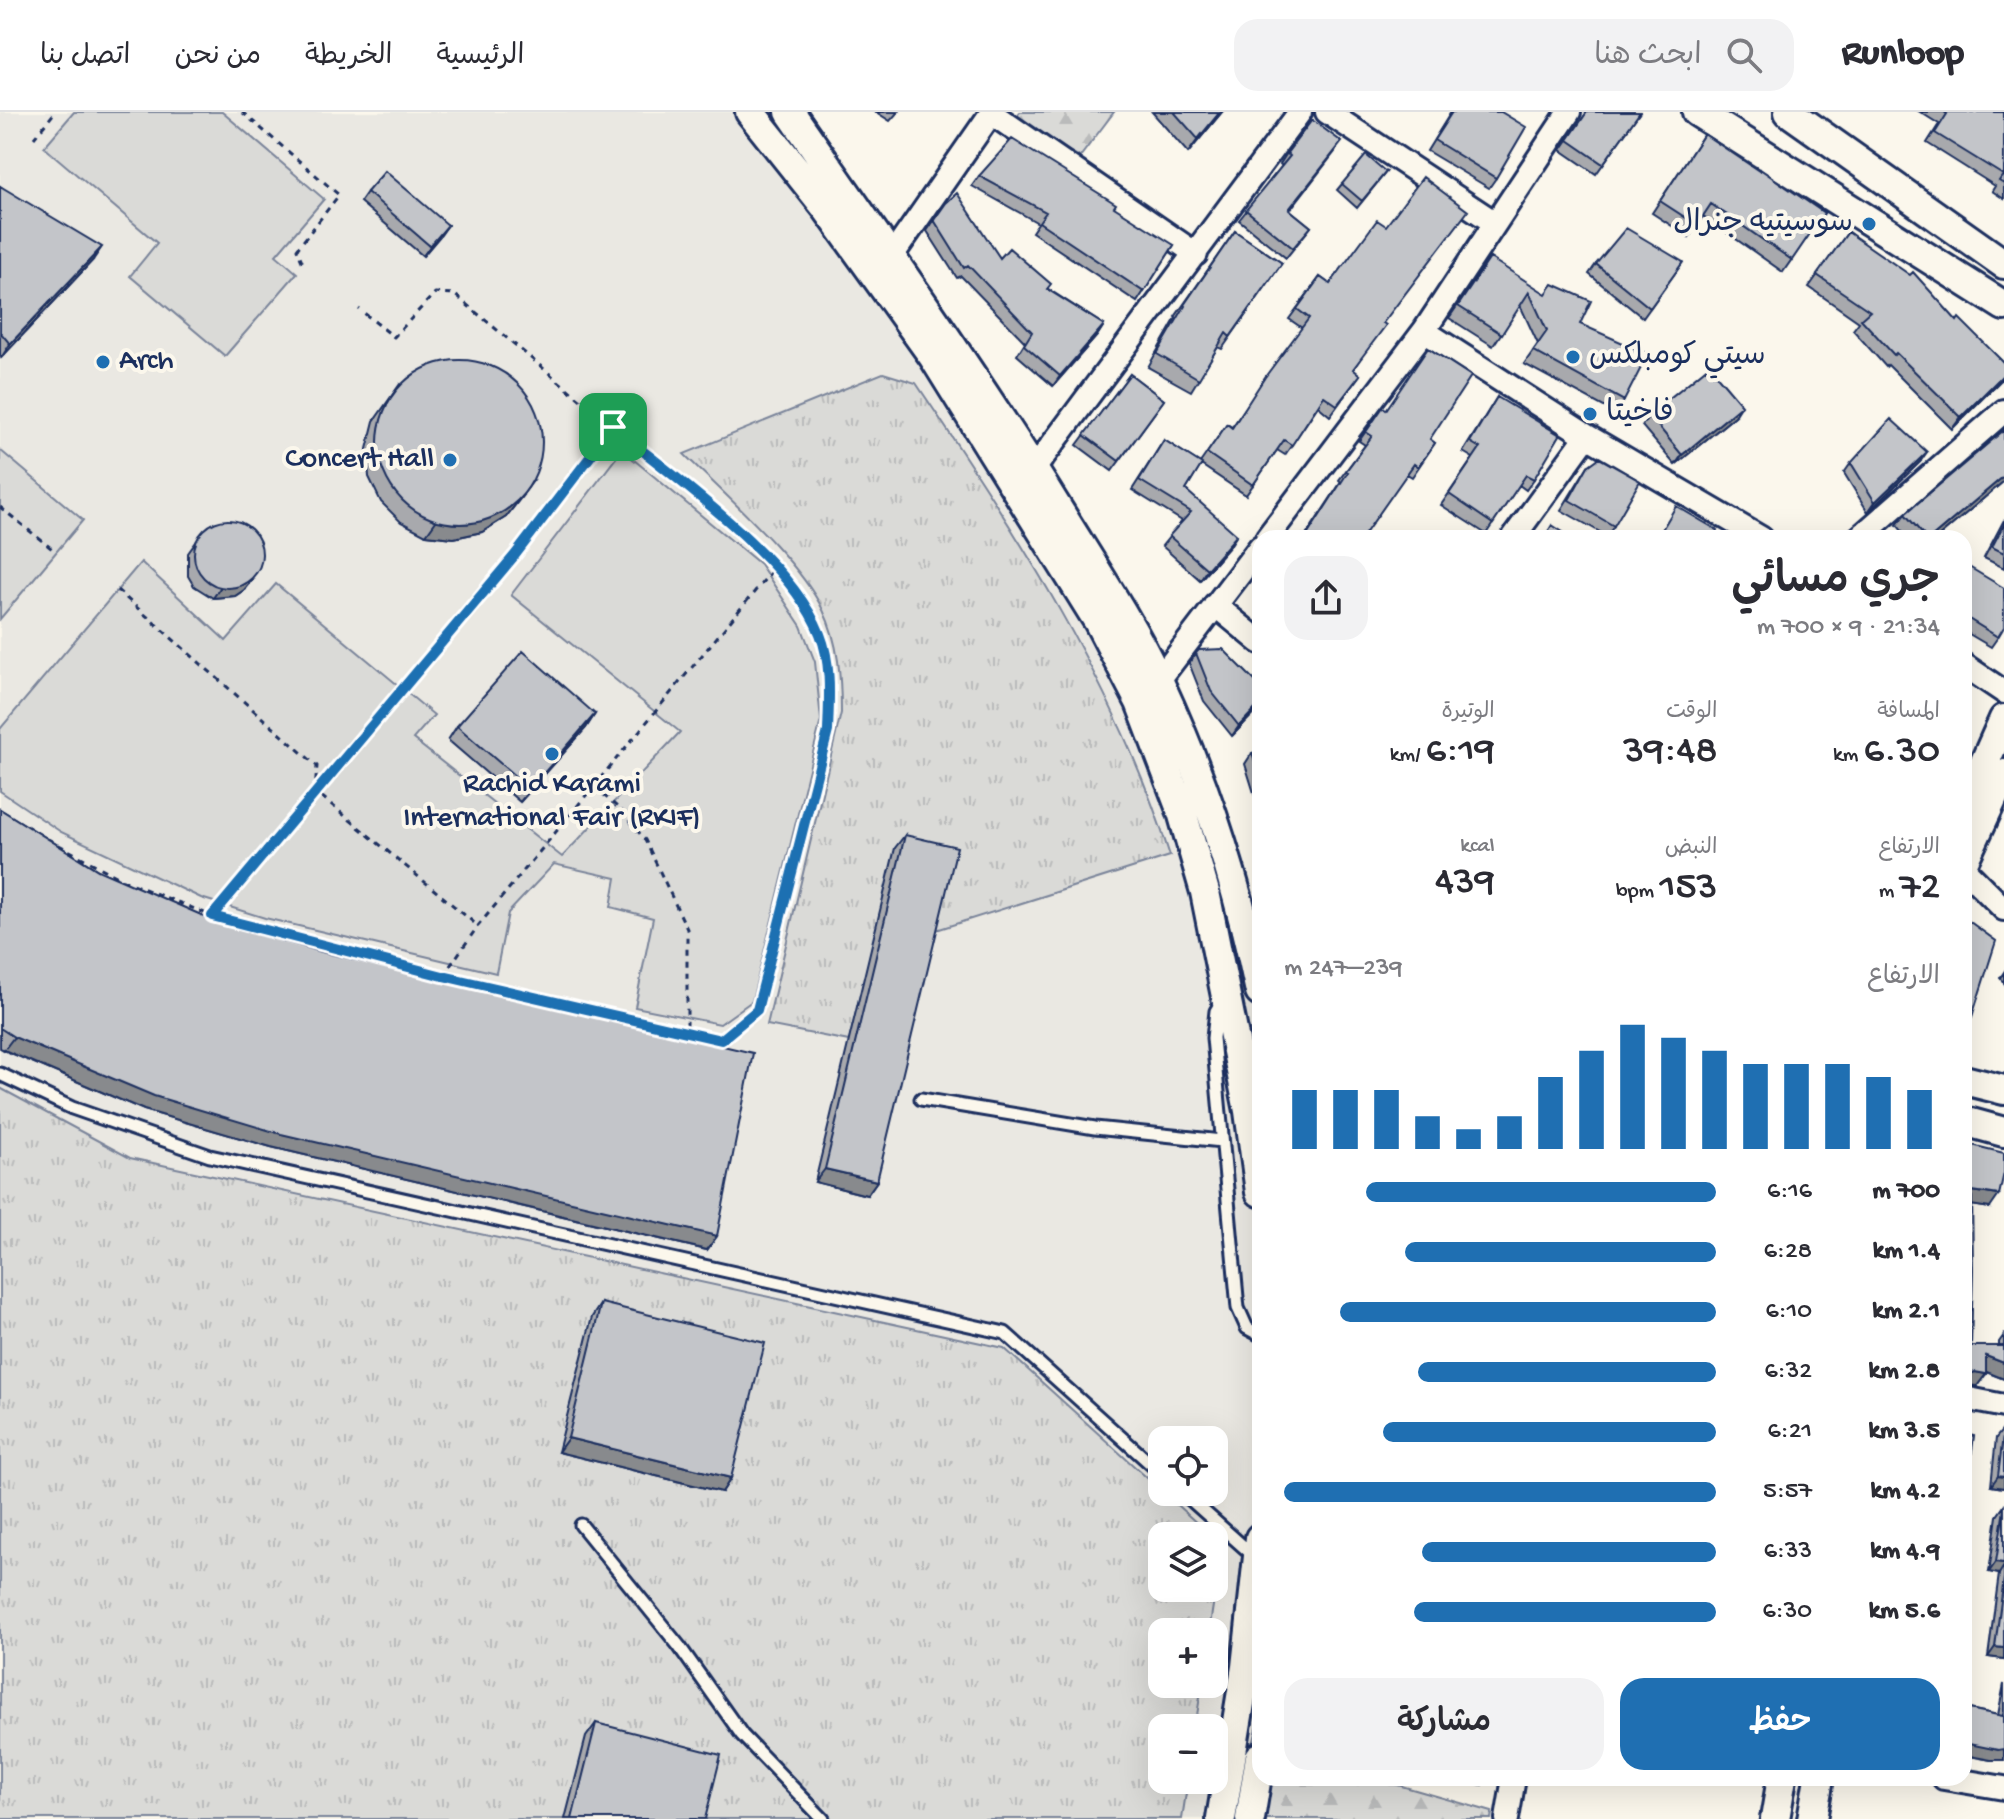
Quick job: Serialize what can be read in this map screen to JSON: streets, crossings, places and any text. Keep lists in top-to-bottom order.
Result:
{
  "places": [
    "سوسيتيه جنرال",
    "سيتي كومبلكس",
    "Arch",
    "فاخيتا",
    "Concert Hall",
    "Rachid Karami International Fair (RKIF)"
  ],
  "page": {
    "header": "Runloop",
    "search": "ابحث هنا",
    "nav": [
      "الرئيسية",
      "الخريطة",
      "من نحن",
      "اتصل بنا"
    ],
    "heading": ["جري مسائي", "21:34 · 9 × 700 m"],
    "stats": [
      ["المسافة", "6.30 km"],
      ["الوقت", "39:48"],
      ["الوتيرة", "6:19 /km"],
      ["الارتفاع", "72 m"],
      ["النبض", "153 bpm"],
      ["kcal", "439"]
    ],
    "chart": ["الارتفاع", "239–247 m"],
    "list": [
      {
        "name": "700 m",
        "note": "6:16"
      },
      {
        "name": "1.4 km",
        "note": "6:28"
      },
      {
        "name": "2.1 km",
        "note": "6:10"
      },
      {
        "name": "2.8 km",
        "note": "6:32"
      },
      {
        "name": "3.5 km",
        "note": "6:21"
      },
      {
        "name": "4.2 km",
        "note": "5:57"
      },
      {
        "name": "4.9 km",
        "note": "6:33"
      },
      {
        "name": "5.6 km",
        "note": "6:30"
      }
    ],
    "map_buttons": ["+", "−"],
    "buttons": ["حفظ", "مشاركة"]
  }
}
